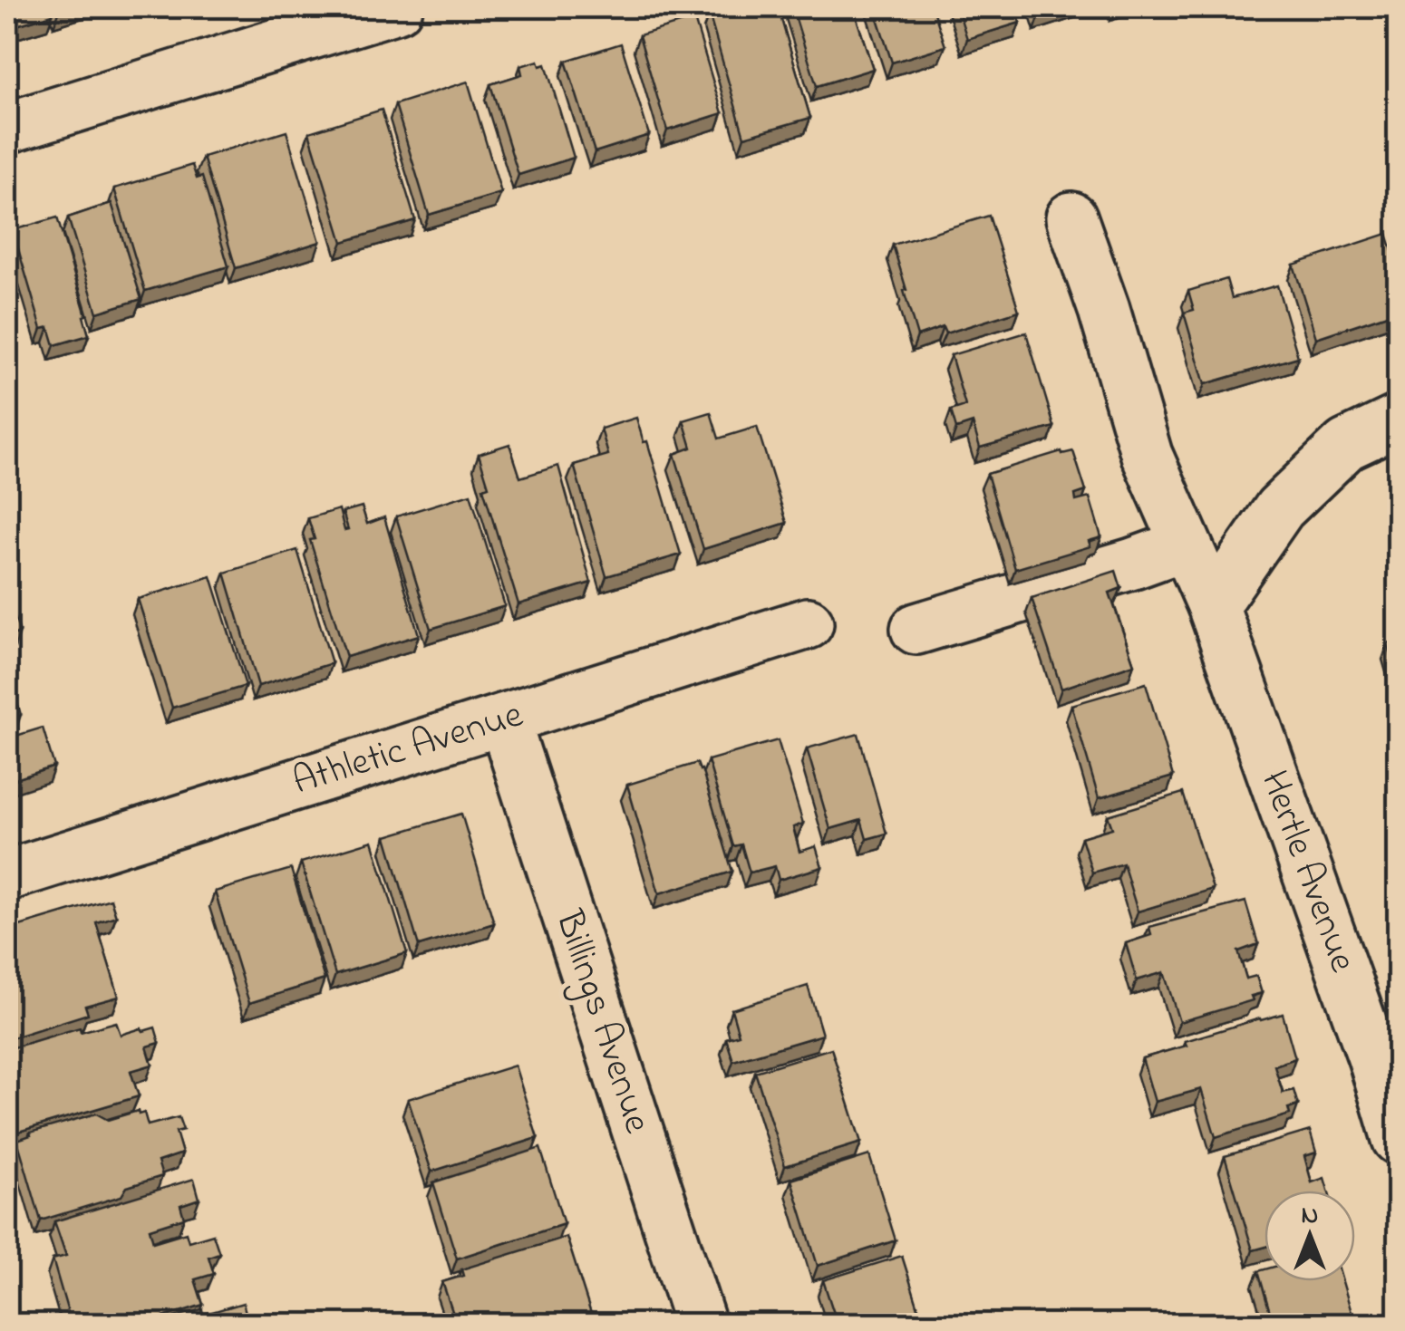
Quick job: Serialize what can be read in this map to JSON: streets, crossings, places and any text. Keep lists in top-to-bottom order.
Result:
{
  "streets": {
    "street": ["Athletic Avenue", "Hertle Avenue", "Billings Avenue"]
  },
  "crossings": [
    ["Athletic Avenue", "Billings Avenue"]
  ],
  "north": "top"
}
